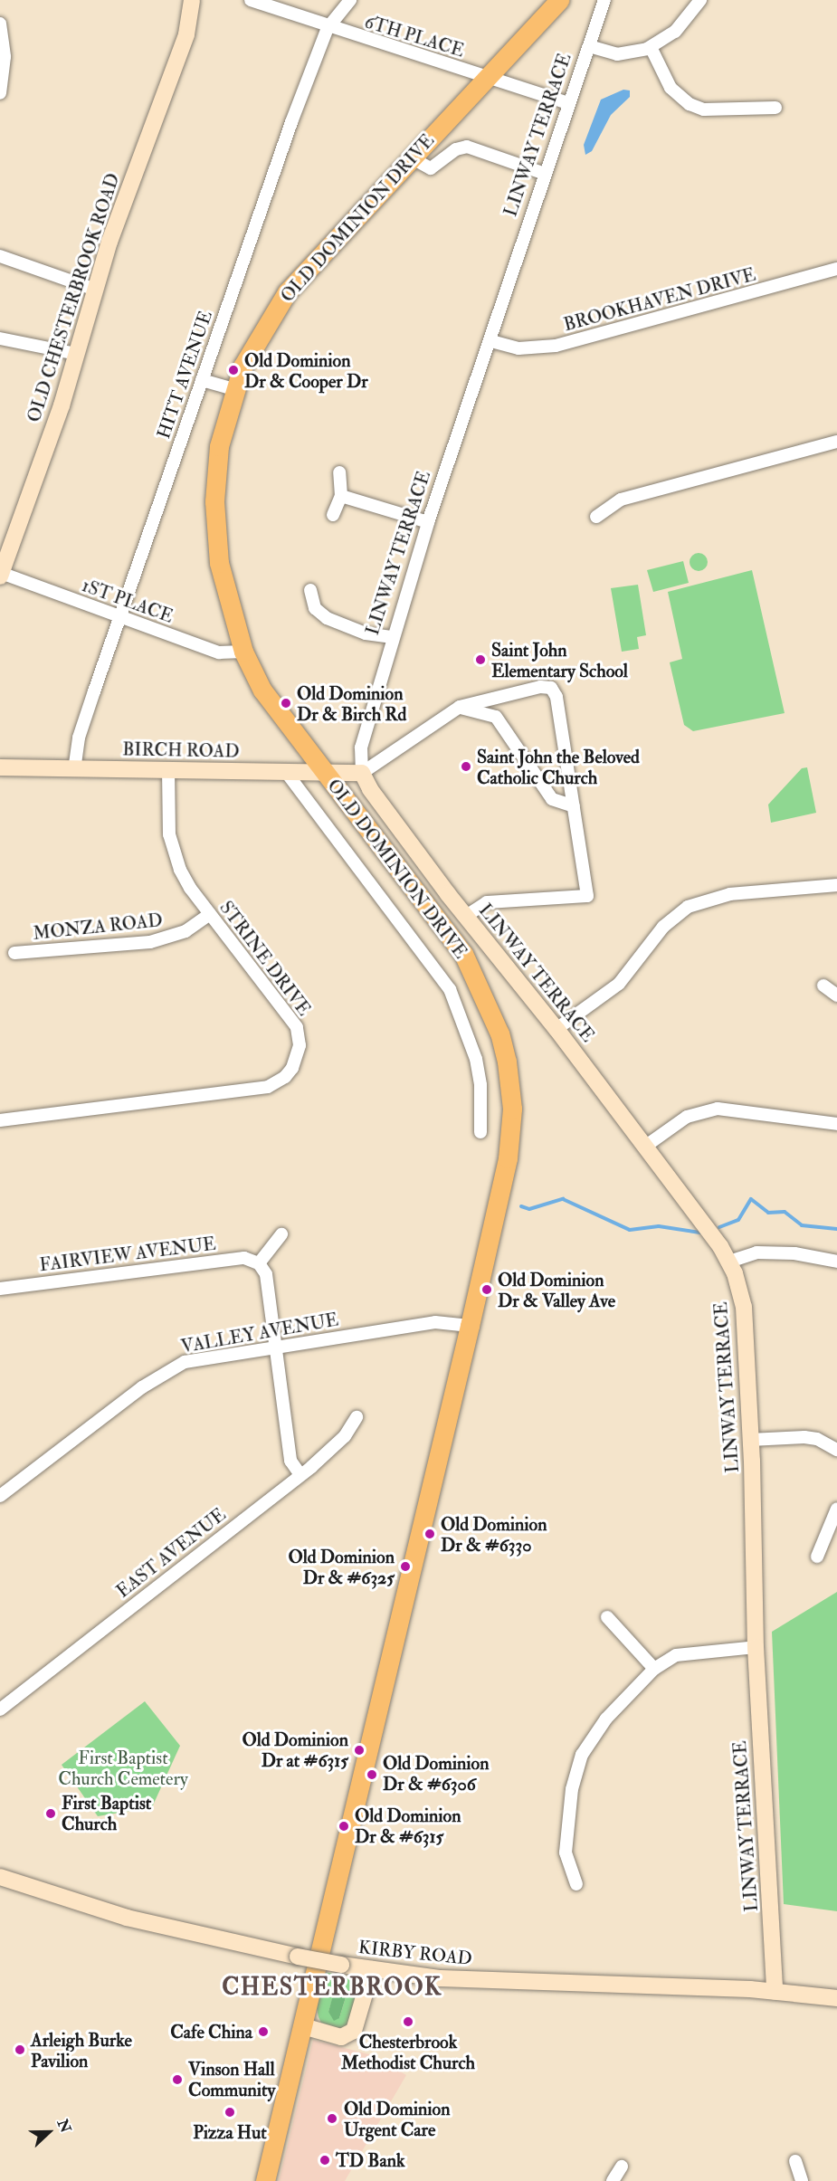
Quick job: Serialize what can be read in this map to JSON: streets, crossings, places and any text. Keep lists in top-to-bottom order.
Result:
{
  "streets": {
    "main road": ["OLD DOMINION DRIVE"],
    "street": [
      "6TH PLACE",
      "LINWAY TERRACE",
      "OLD CHESTERBROOK ROAD",
      "BROOKHAVEN DRIVE",
      "HITT AVENUE",
      "1ST PLACE",
      "BIRCH ROAD",
      "MONZA ROAD",
      "STRINE DRIVE",
      "FAIRVIEW AVENUE",
      "VALLEY AVENUE",
      "EAST AVENUE",
      "KIRBY ROAD"
    ]
  },
  "crossings": [
    ["6TH PLACE", "LINWAY TERRACE"],
    ["6TH PLACE", "OLD DOMINION DRIVE"],
    ["6TH PLACE", "HITT AVENUE"],
    ["LINWAY TERRACE", "BROOKHAVEN DRIVE"],
    ["LINWAY TERRACE", "BIRCH ROAD"],
    ["LINWAY TERRACE", "KIRBY ROAD"],
    ["OLD DOMINION DRIVE", "1ST PLACE"],
    ["OLD DOMINION DRIVE", "BIRCH ROAD"],
    ["OLD DOMINION DRIVE", "VALLEY AVENUE"],
    ["OLD CHESTERBROOK ROAD", "1ST PLACE"],
    ["HITT AVENUE", "1ST PLACE"],
    ["HITT AVENUE", "BIRCH ROAD"],
    ["BIRCH ROAD", "STRINE DRIVE"],
    ["MONZA ROAD", "STRINE DRIVE"]
  ],
  "districts": ["CHESTERBROOK"],
  "parks": ["First Baptist Church Cemetery"],
  "places": [
    "Old Dominion Dr & Cooper Dr",
    "Saint John Elementary School",
    "Old Dominion Dr & Birch Rd",
    "Saint John the Beloved Catholic Church",
    "Old Dominion Dr & Valley Ave",
    "Old Dominion Dr & #6330",
    "Old Dominion Dr & #6325",
    "Old Dominion Dr at #6315",
    "Old Dominion Dr & #6306",
    "First Baptist Church",
    "Old Dominion Dr & #6315",
    "Chesterbrook Methodist Church",
    "Cafe China",
    "Arleigh Burke Pavilion",
    "Vinson Hall Community",
    "Pizza Hut",
    "Old Dominion Urgent Care",
    "TD Bank"
  ],
  "north": "right"
}
